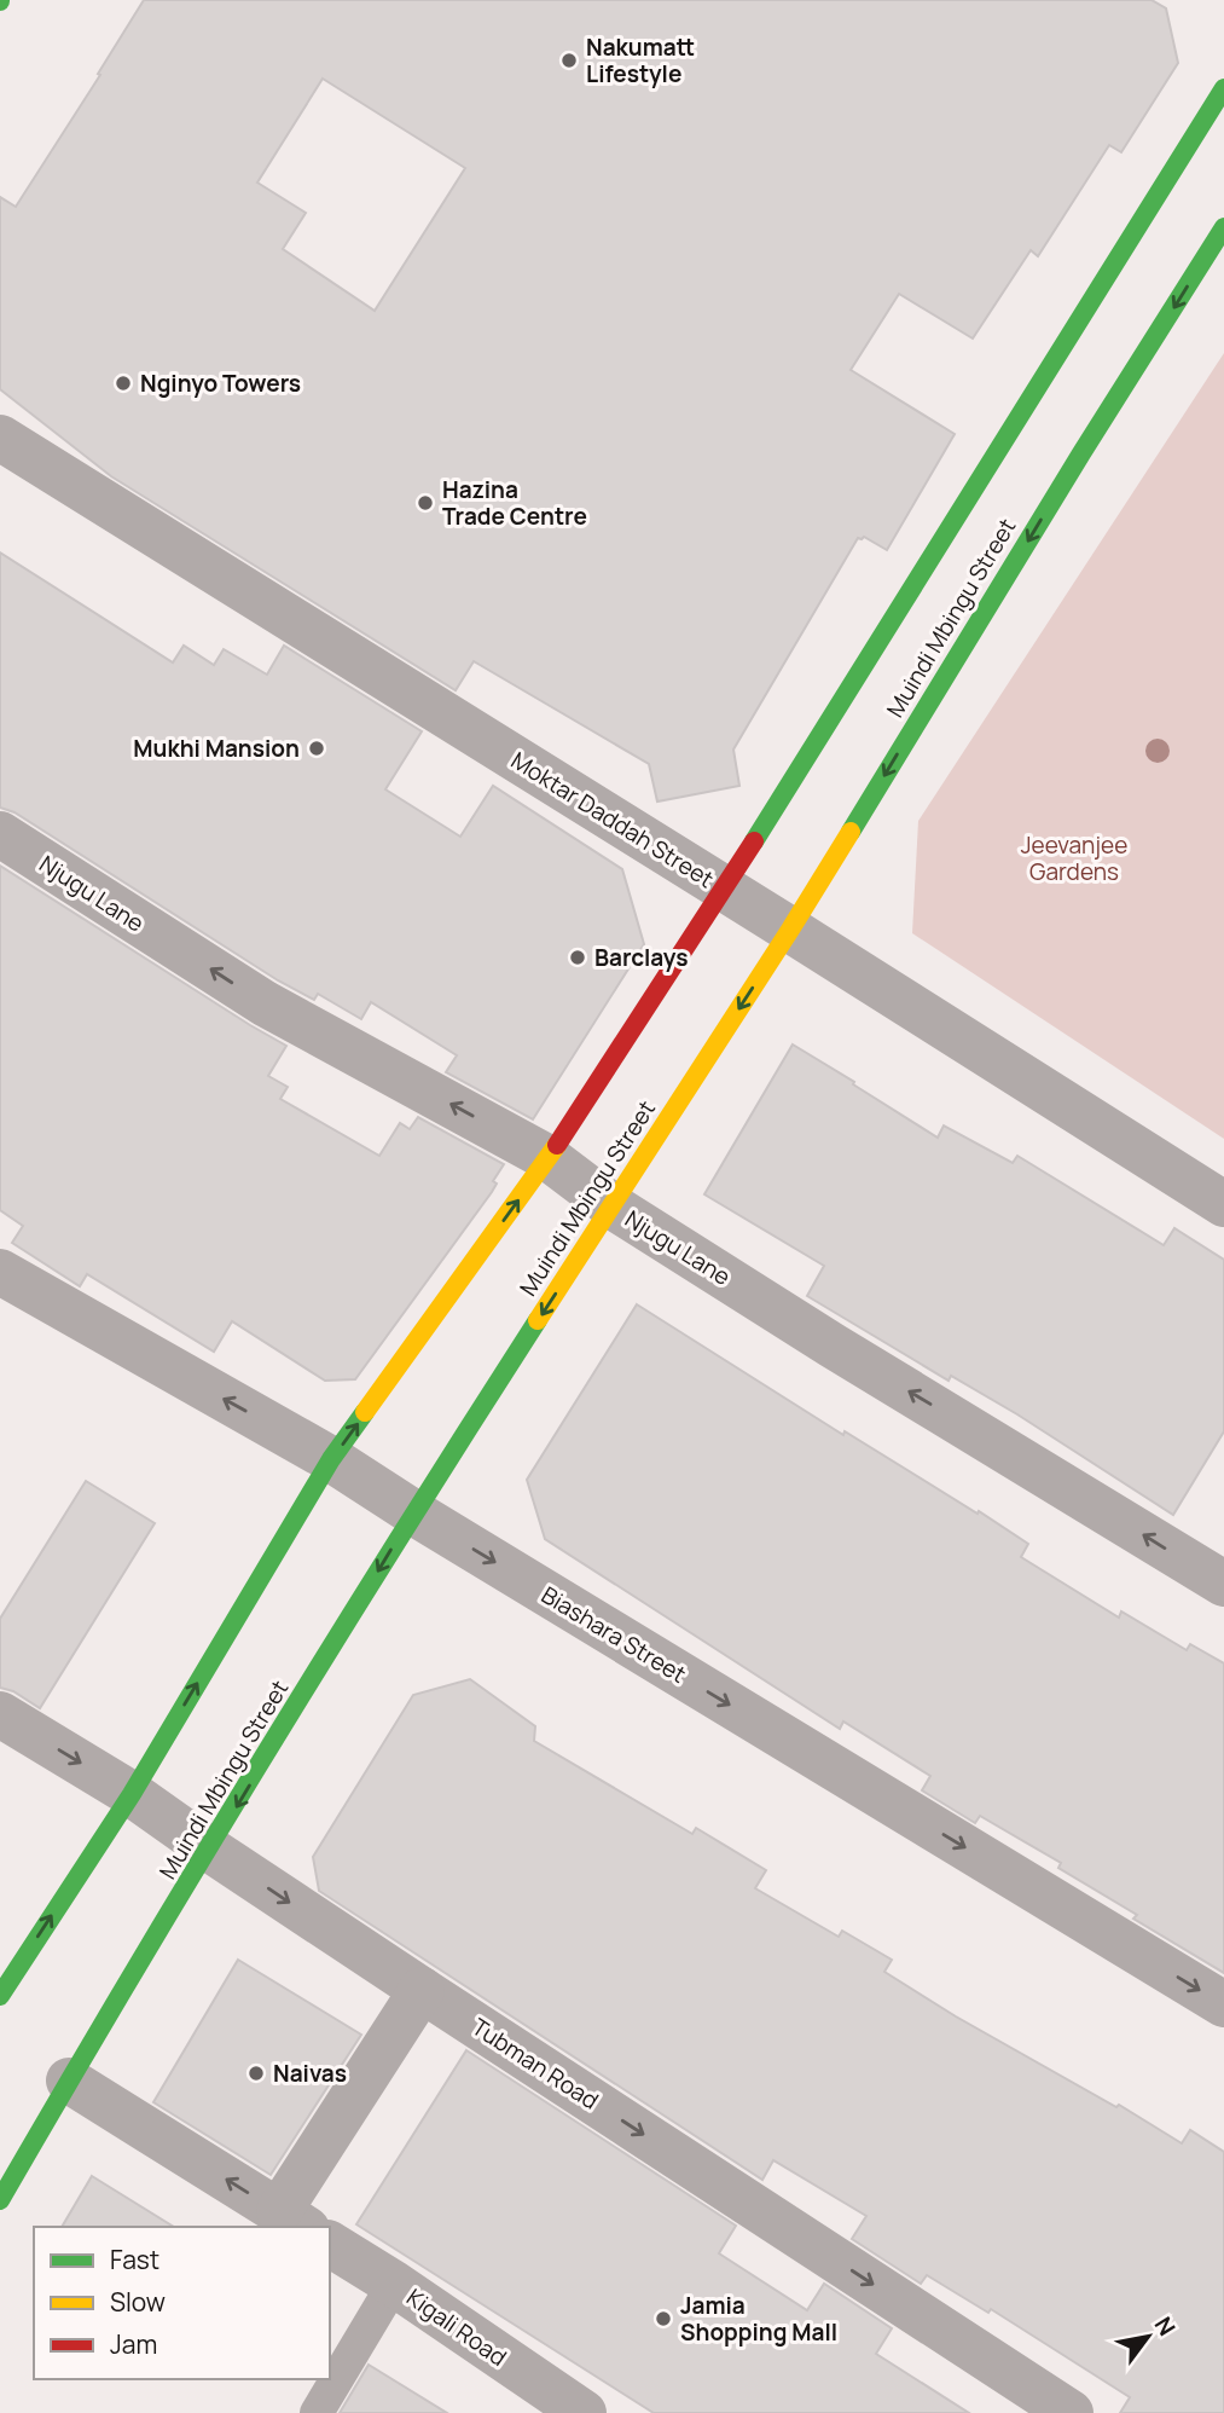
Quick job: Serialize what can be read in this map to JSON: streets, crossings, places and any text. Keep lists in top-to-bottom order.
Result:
{
  "streets": {
    "street": [
      "Muindi Mbingu Street",
      "Moktar Daddah Street",
      "Njugu Lane",
      "Biashara Street",
      "Tubman Road",
      "Kigali Road"
    ]
  },
  "crossings": [
    ["Muindi Mbingu Street", "Moktar Daddah Street"],
    ["Muindi Mbingu Street", "Njugu Lane"],
    ["Muindi Mbingu Street", "Biashara Street"],
    ["Muindi Mbingu Street", "Tubman Road"]
  ],
  "one_way": ["Njugu Lane", "Tubman Road"],
  "parks": ["Jeevanjee Gardens"],
  "places": [
    "Nakumatt Lifestyle",
    "Nginyo Towers",
    "Hazina Trade Centre",
    "Mukhi Mansion",
    "Barclays",
    "Naivas",
    "Jamia Shopping Mall"
  ],
  "legend": ["Fast", "Slow", "Jam"],
  "north": "top right"
}
